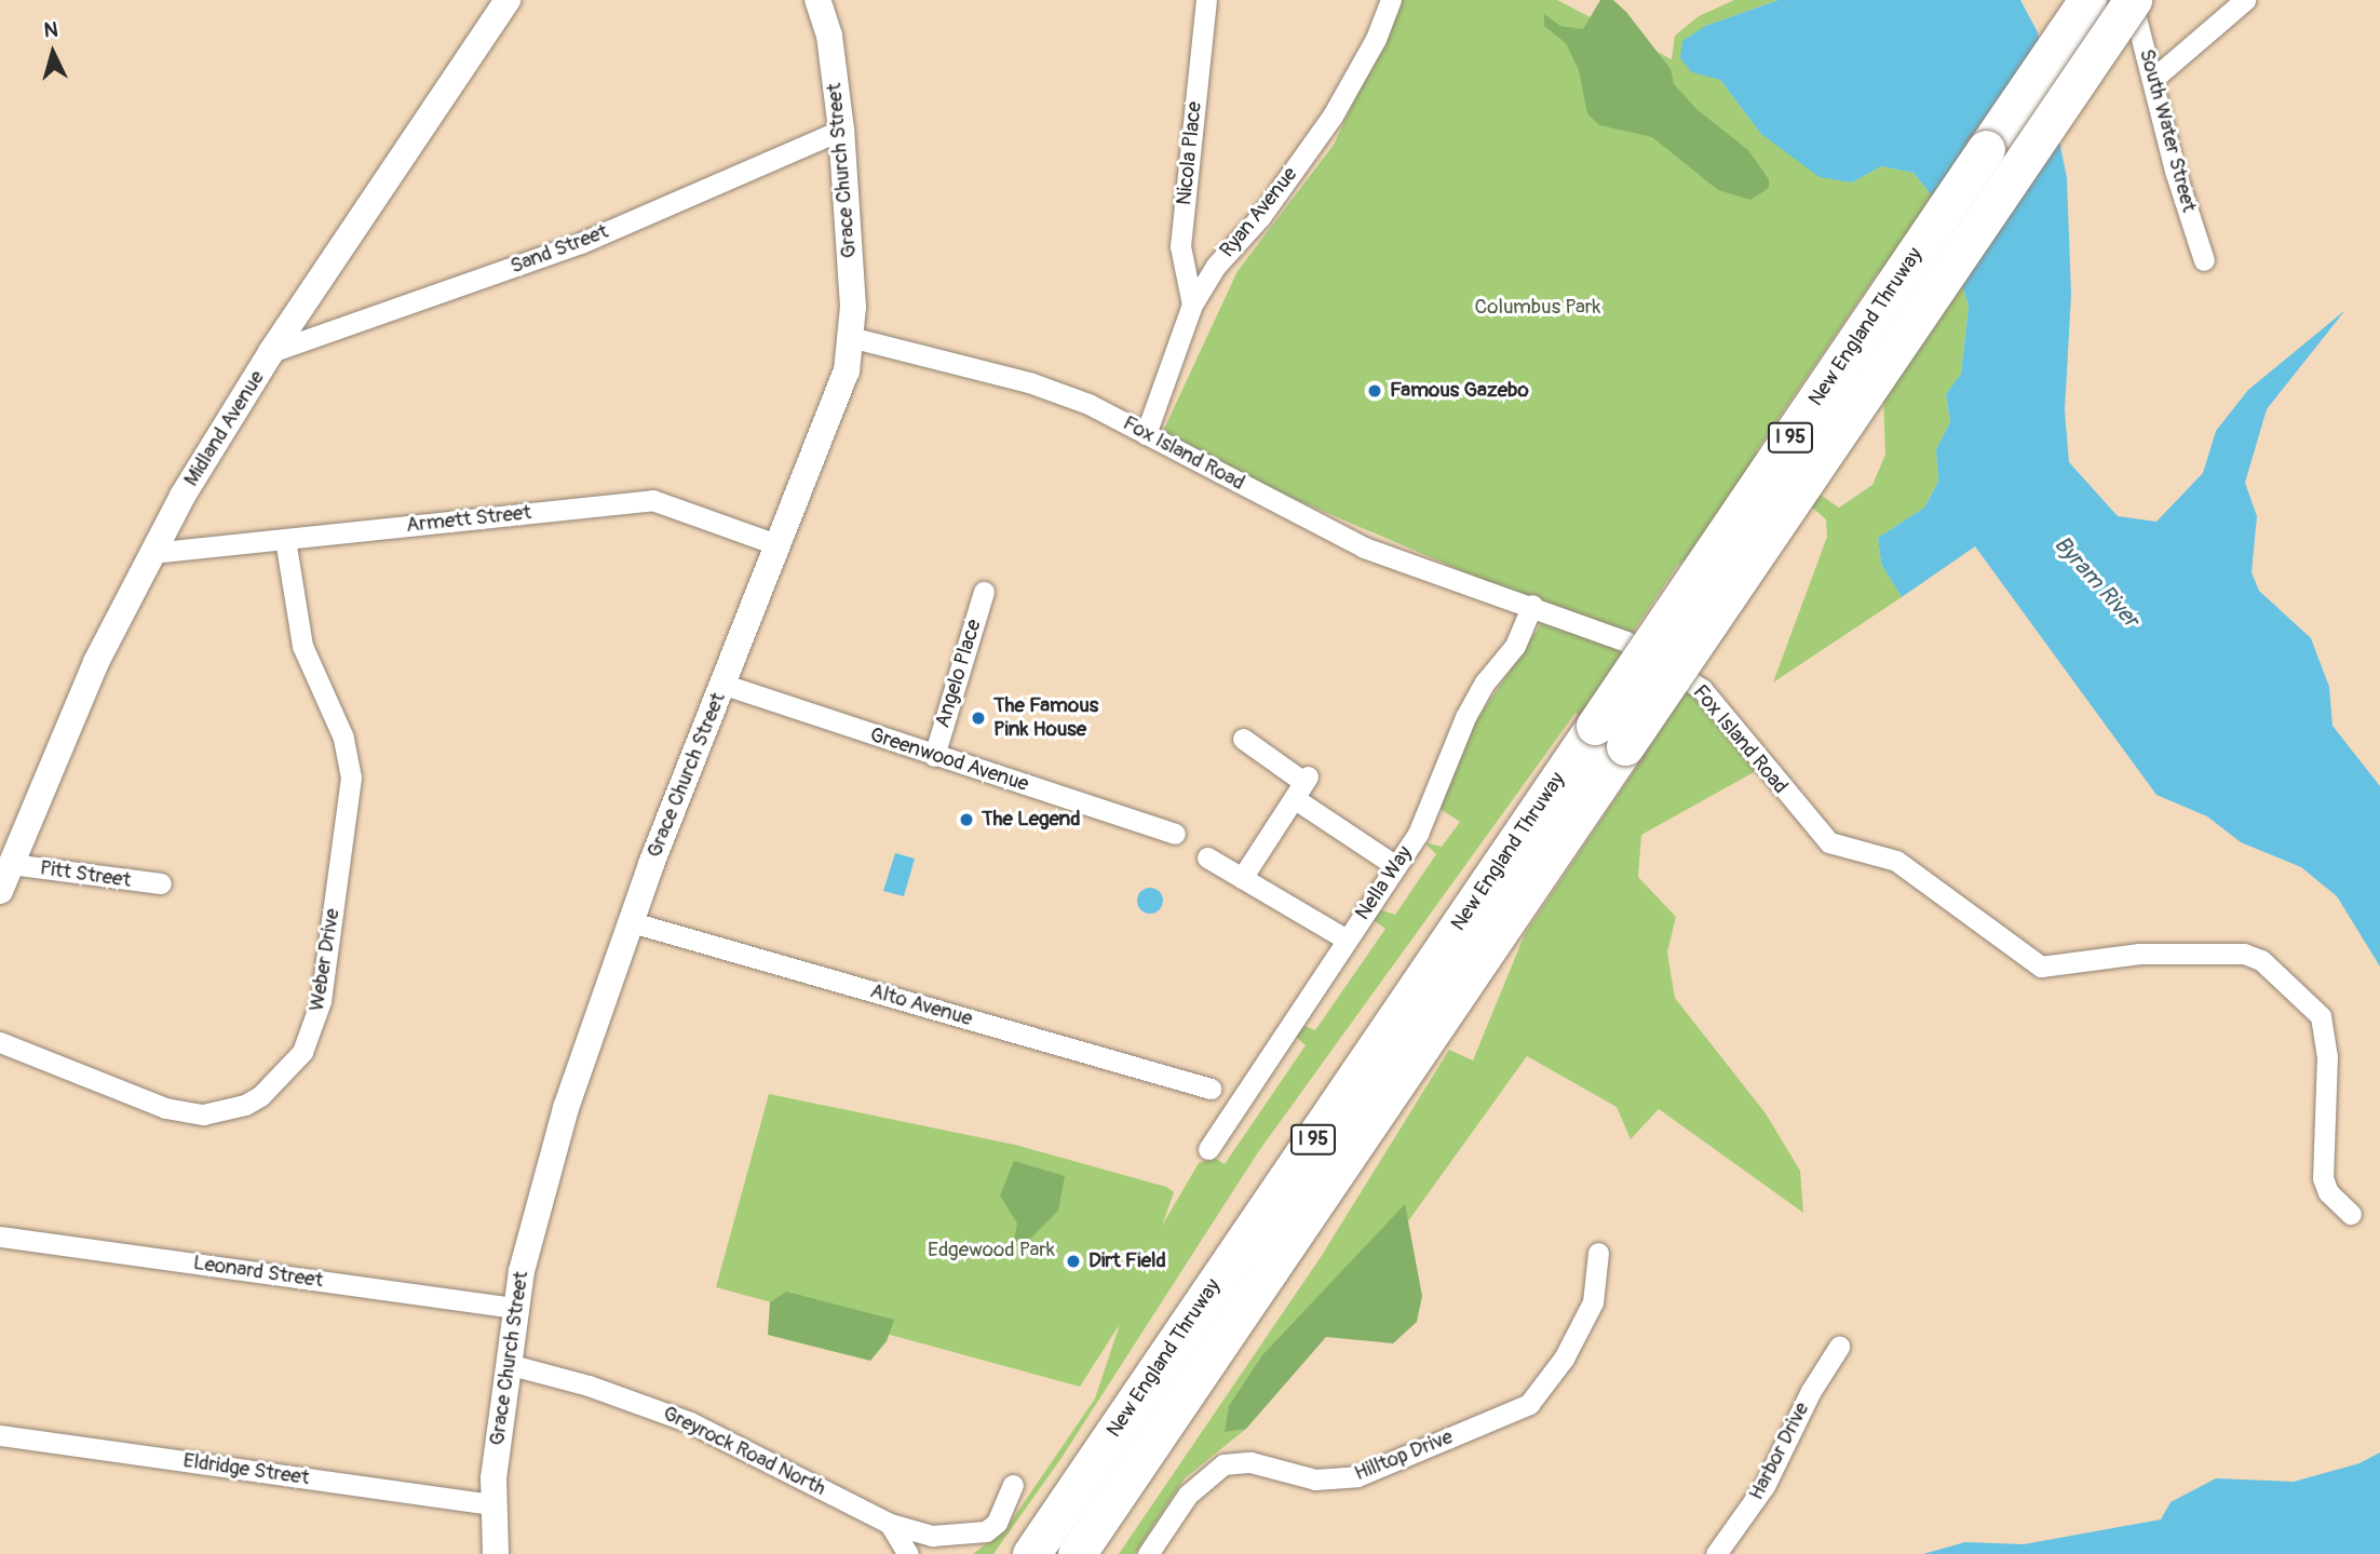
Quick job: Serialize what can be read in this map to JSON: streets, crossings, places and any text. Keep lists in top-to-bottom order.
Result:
{
  "streets": {
    "highway": ["New England Thruway", "I 95"],
    "street": [
      "South Water Street",
      "Nicola Place",
      "Grace Church Street",
      "Ryan Avenue",
      "Sand Street",
      "Midland Avenue",
      "Fox Island Road",
      "Armett Street",
      "Angelo Place",
      "Greenwood Avenue",
      "Pitt Street",
      "Nella Way",
      "Weber Drive",
      "Alto Avenue",
      "Leonard Street",
      "Greyrock Road North",
      "Harbor Drive",
      "Hilltop Drive",
      "Eldridge Street"
    ]
  },
  "crossings": [
    ["South Water Street", "New England Thruway"],
    ["Nicola Place", "Ryan Avenue"],
    ["Grace Church Street", "Sand Street"],
    ["Grace Church Street", "Fox Island Road"],
    ["Grace Church Street", "Armett Street"],
    ["Grace Church Street", "Greenwood Avenue"],
    ["Grace Church Street", "Alto Avenue"],
    ["Grace Church Street", "Leonard Street"],
    ["Grace Church Street", "Greyrock Road North"],
    ["Grace Church Street", "Eldridge Street"],
    ["Ryan Avenue", "Fox Island Road"],
    ["Sand Street", "Midland Avenue"],
    ["Midland Avenue", "Armett Street"],
    ["Midland Avenue", "Pitt Street"],
    ["Fox Island Road", "Nella Way"],
    ["Armett Street", "Weber Drive"],
    ["Angelo Place", "Greenwood Avenue"]
  ],
  "water": ["Byram River"],
  "parks": ["Columbus Park", "Edgewood Park"],
  "places": [
    "Famous Gazebo",
    "The Famous Pink House",
    "The Legend",
    "Dirt Field"
  ],
  "north": "top"
}
